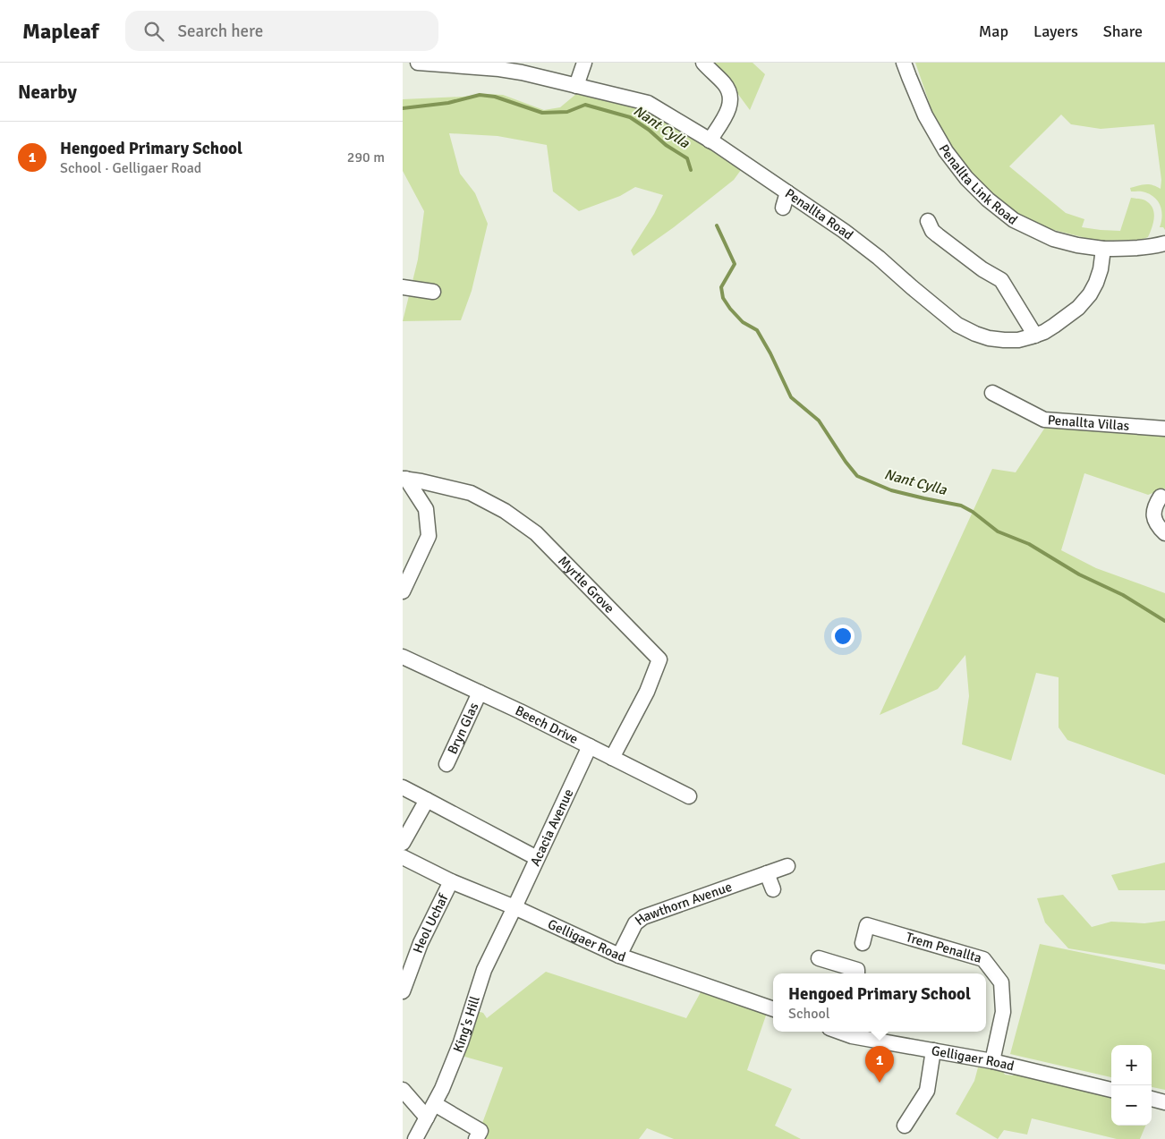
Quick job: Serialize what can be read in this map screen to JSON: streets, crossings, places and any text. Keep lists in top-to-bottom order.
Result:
{
  "streets": {
    "street": [
      "Penallta Link Road",
      "Penallta Road",
      "Penallta Villas",
      "Myrtle Grove",
      "Beech Drive",
      "Bryn Glas",
      "Acacia Avenue",
      "Hawthorn Avenue",
      "Heol Uchaf",
      "Gelligaer Road",
      "Trem Penallta",
      "King's Hill"
    ]
  },
  "crossings": [
    ["Penallta Link Road", "Penallta Road"],
    ["Myrtle Grove", "Beech Drive"],
    ["Beech Drive", "Bryn Glas"],
    ["Beech Drive", "Acacia Avenue"],
    ["Acacia Avenue", "Gelligaer Road"],
    ["Acacia Avenue", "King's Hill"],
    ["Hawthorn Avenue", "Gelligaer Road"],
    ["Heol Uchaf", "Gelligaer Road"],
    ["Gelligaer Road", "Trem Penallta"],
    ["Gelligaer Road", "King's Hill"]
  ],
  "water": ["Nant Cylla"],
  "page": {
    "header": "Mapleaf",
    "search": "Search here",
    "nav": ["Map", "Layers", "Share"],
    "heading": "Nearby",
    "list": [
      {
        "mark": "1",
        "name": "Hengoed Primary School",
        "note": "School · Gelligaer Road",
        "value": "290 m"
      }
    ],
    "popup": ["Hengoed Primary School", "School"],
    "map_buttons": ["+", "−"],
    "pins": "1"
  }
}
